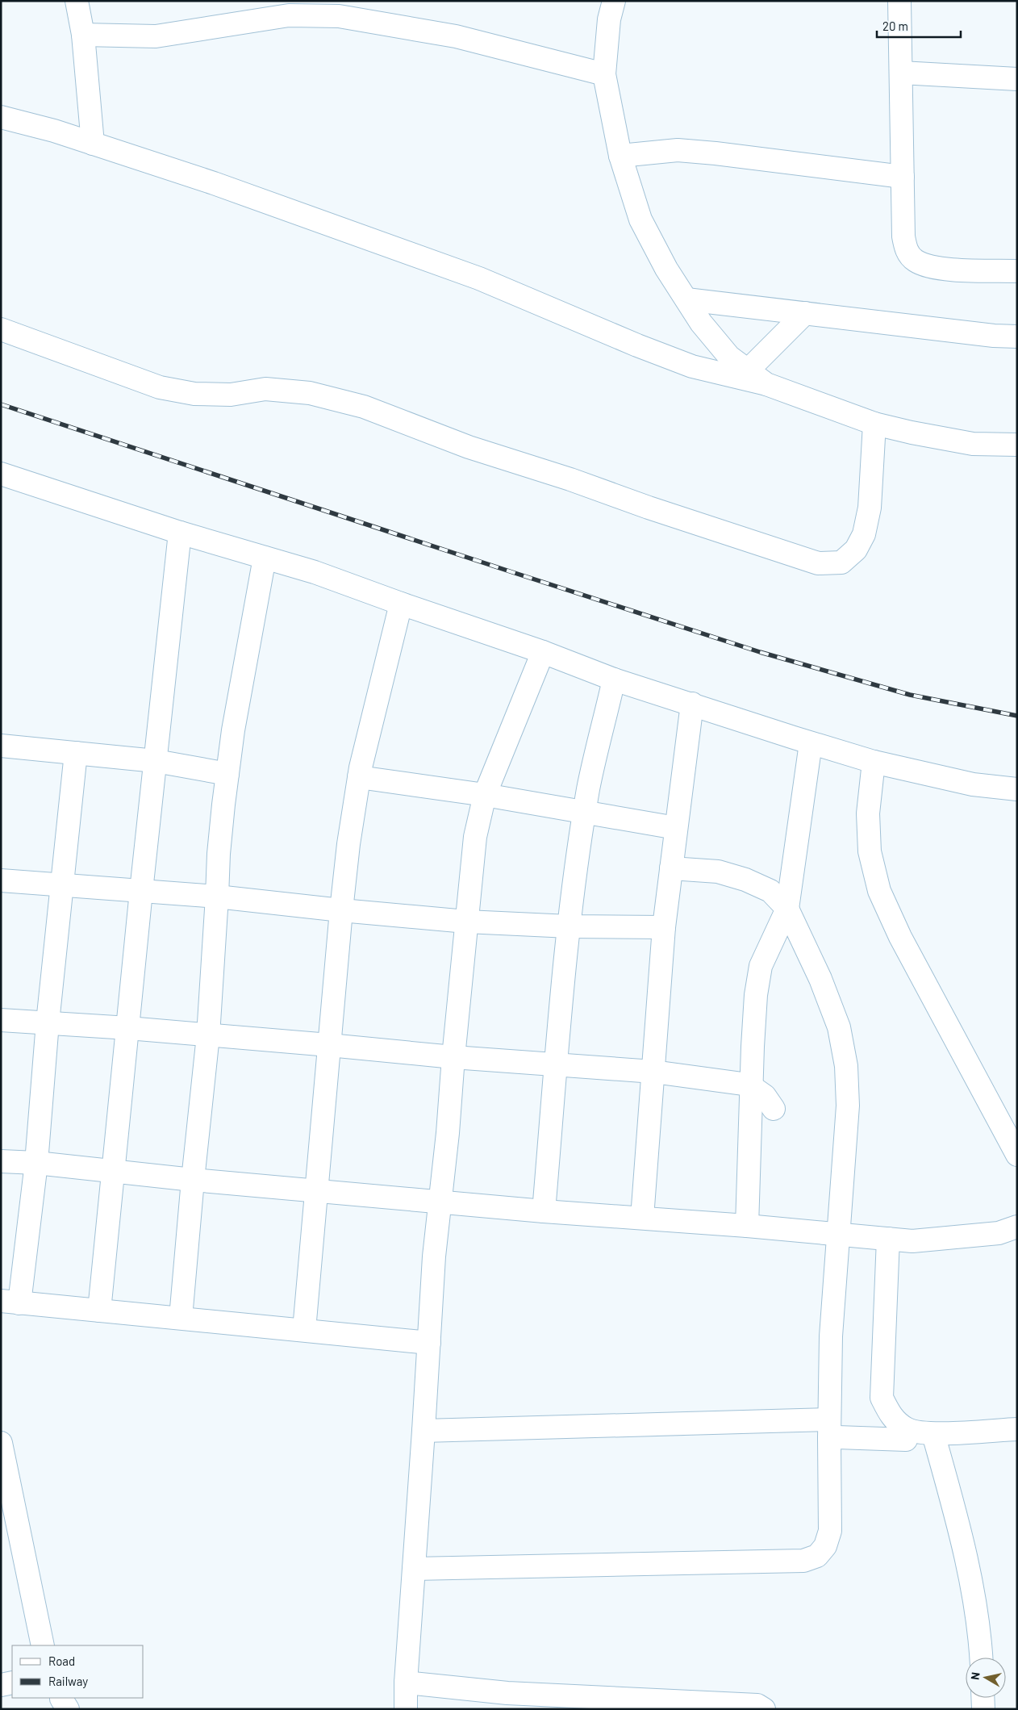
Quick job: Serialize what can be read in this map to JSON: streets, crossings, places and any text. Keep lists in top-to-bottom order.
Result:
{
  "legend": ["Road", "Railway"],
  "scale_bar": "20 m",
  "north": "left"
}
